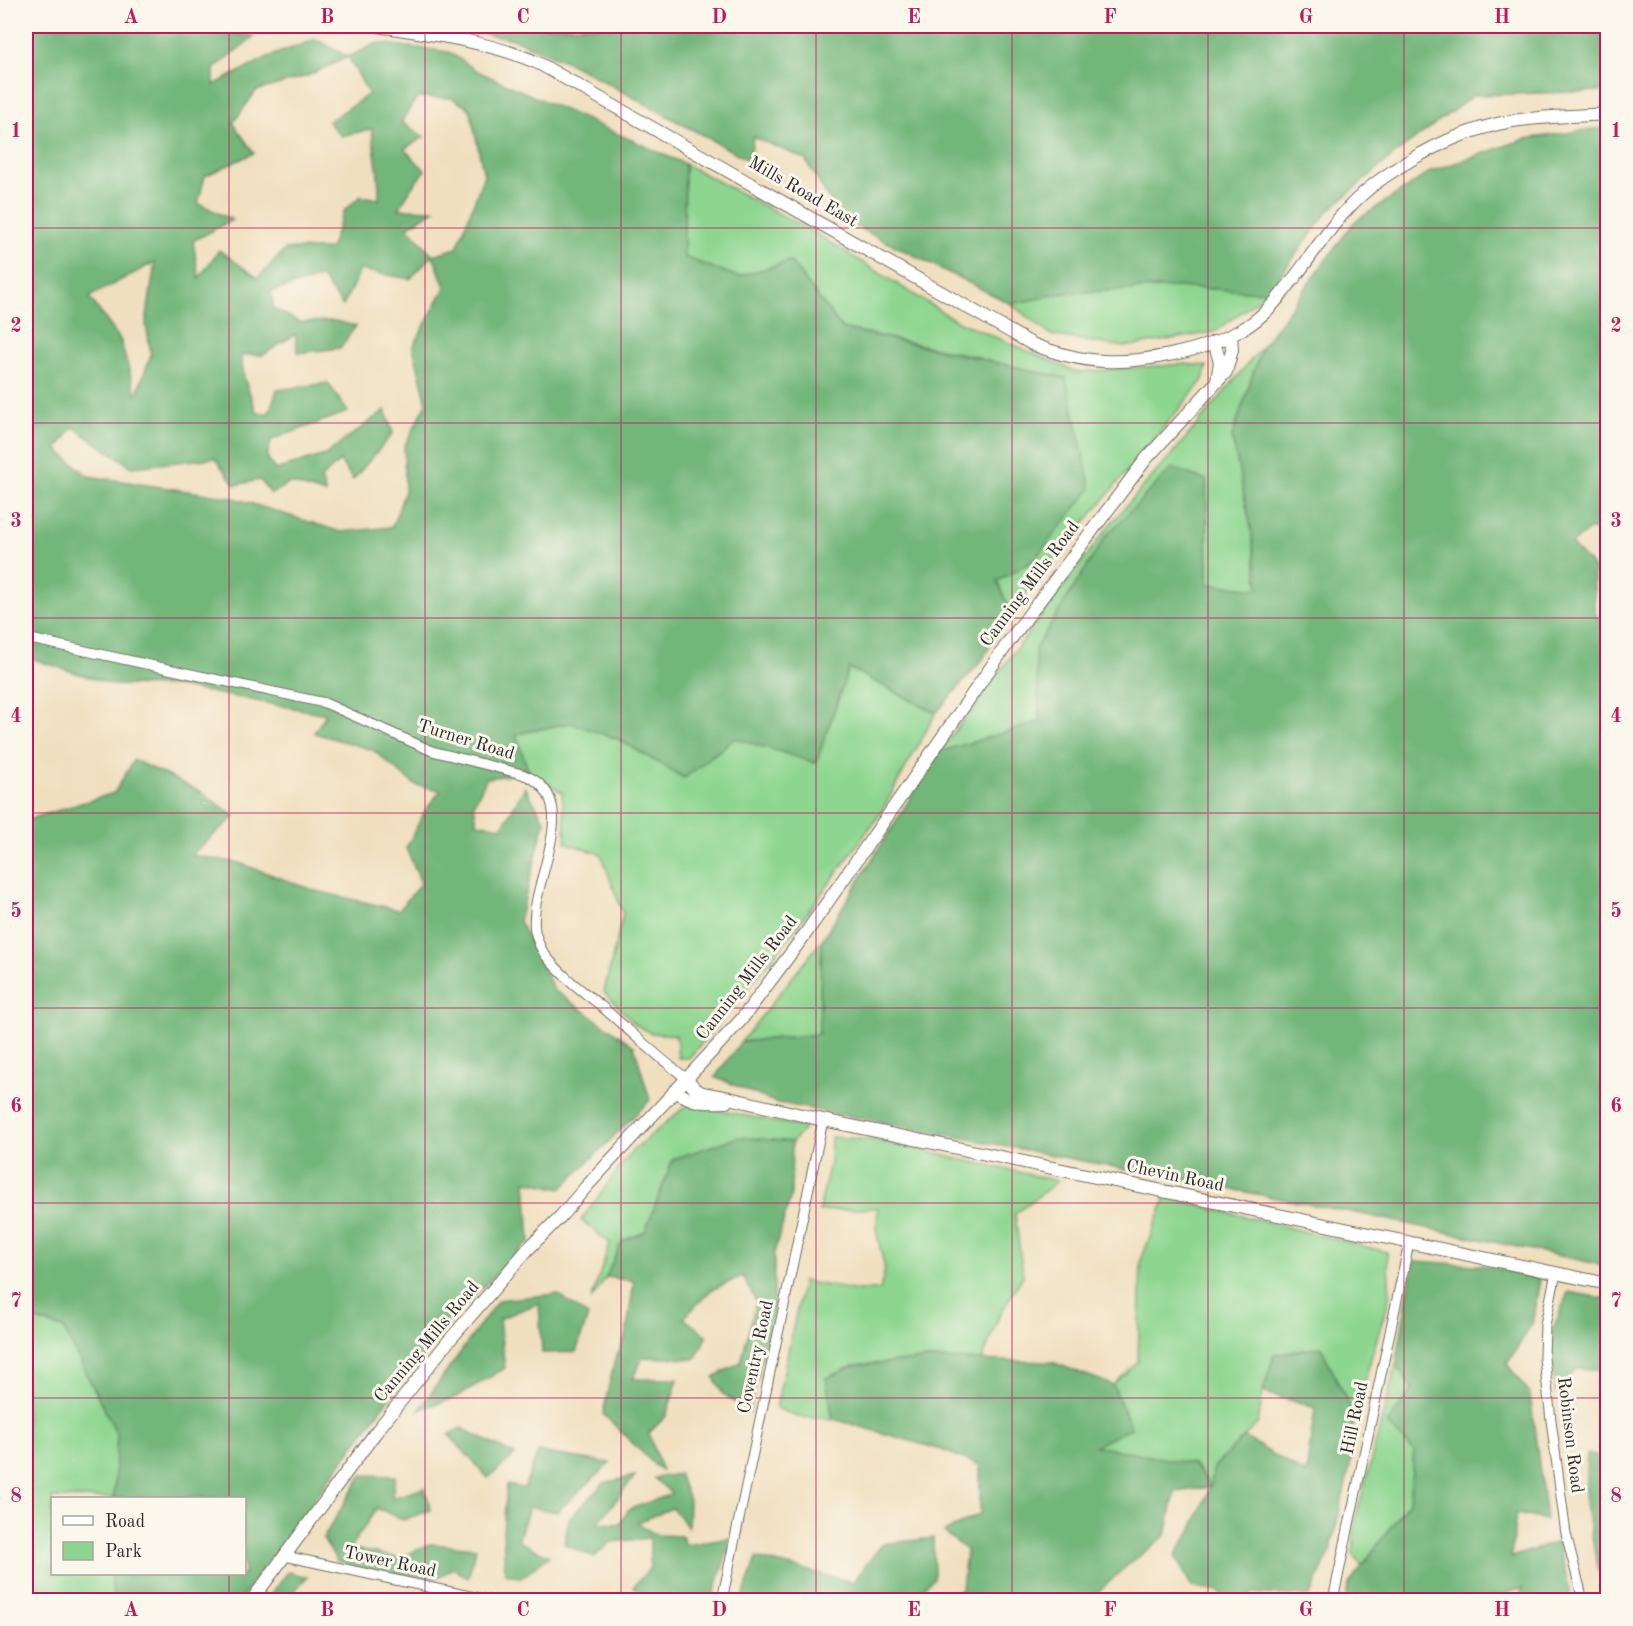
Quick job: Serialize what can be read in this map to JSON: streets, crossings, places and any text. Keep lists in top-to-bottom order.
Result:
{
  "streets": {
    "main road": ["Mills Road East", "Canning Mills Road", "Chevin Road"],
    "street": [
      "Turner Road",
      "Coventry Road",
      "Hill Road",
      "Robinson Road",
      "Tower Road"
    ]
  },
  "crossings": [
    ["Canning Mills Road", "Turner Road"],
    ["Canning Mills Road", "Chevin Road"],
    ["Canning Mills Road", "Tower Road"],
    ["Turner Road", "Chevin Road"],
    ["Chevin Road", "Coventry Road"],
    ["Chevin Road", "Hill Road"],
    ["Chevin Road", "Robinson Road"]
  ],
  "legend": ["Road", "Park"],
  "grid": {
    "columns": [
      "A",
      "B",
      "C",
      "D",
      "E",
      "F",
      "G",
      "H"
    ],
    "rows": [
      "1",
      "2",
      "3",
      "4",
      "5",
      "6",
      "7",
      "8"
    ]
  }
}
